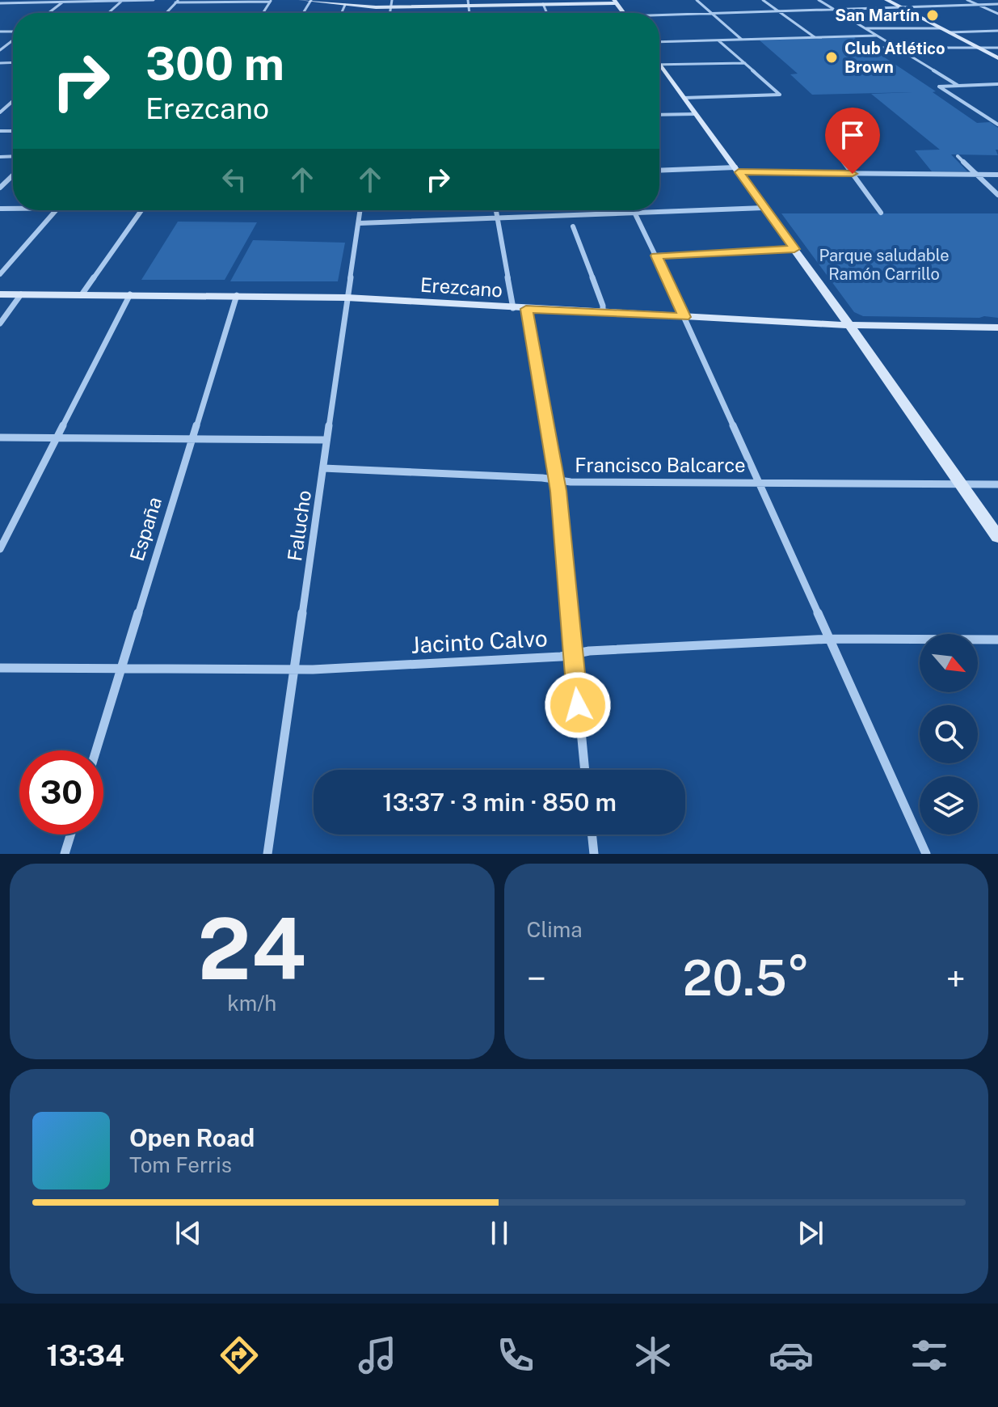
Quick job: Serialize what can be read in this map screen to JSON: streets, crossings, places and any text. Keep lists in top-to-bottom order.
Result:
{
  "streets": {
    "street": [
      "Erezcano",
      "Francisco Balcarce",
      "Falucho",
      "España",
      "Jacinto Calvo"
    ]
  },
  "crossings": [
    ["Erezcano", "Falucho"],
    ["Erezcano", "España"],
    ["Francisco Balcarce", "Falucho"],
    ["Falucho", "Jacinto Calvo"],
    ["España", "Jacinto Calvo"]
  ],
  "parks": ["Parque saludable Ramón Carrillo"],
  "places": ["San Martín", "Club Atlético Brown"],
  "north": "bottom right",
  "page": {
    "turn": ["300 m", "Erezcano"],
    "limit": "30",
    "trip": "13:37 · 3 min · 850 m",
    "tile": [
      ["24", "km/h"],
      "Clima"
    ],
    "heat": ["−", "20.5°", "+"],
    "song": ["Open Road", "Tom Ferris"],
    "tabs": "13:34"
  }
}
